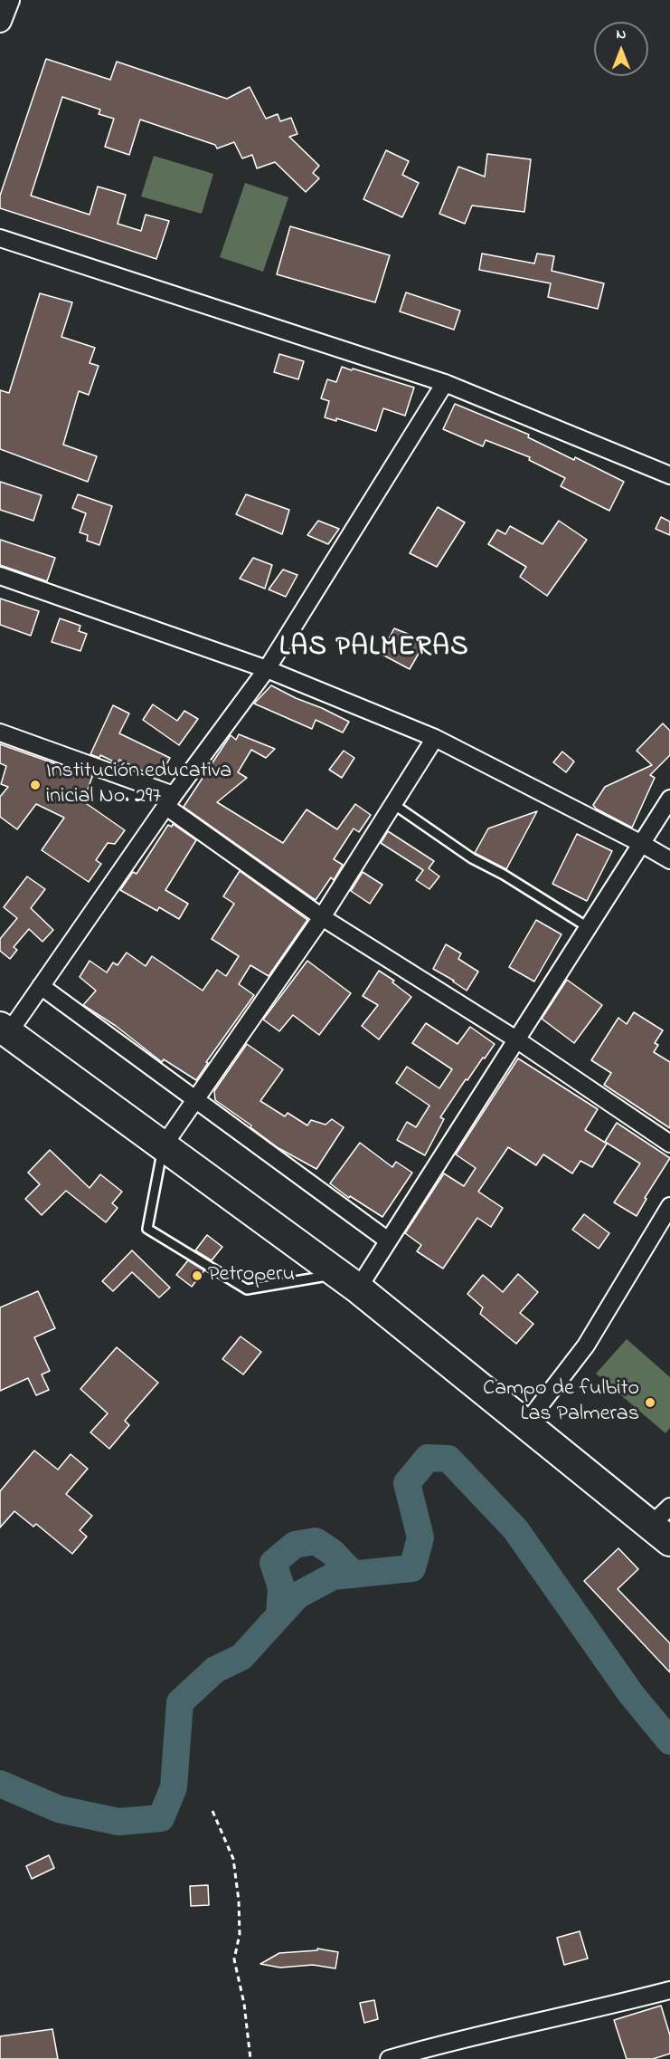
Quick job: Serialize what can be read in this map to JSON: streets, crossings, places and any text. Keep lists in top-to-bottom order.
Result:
{
  "districts": ["LAS PALMERAS"],
  "places": ["Institución educativa inicial No. 297", "Petroperu", "Campo de fulbito Las Palmeras"],
  "north": "top"
}
